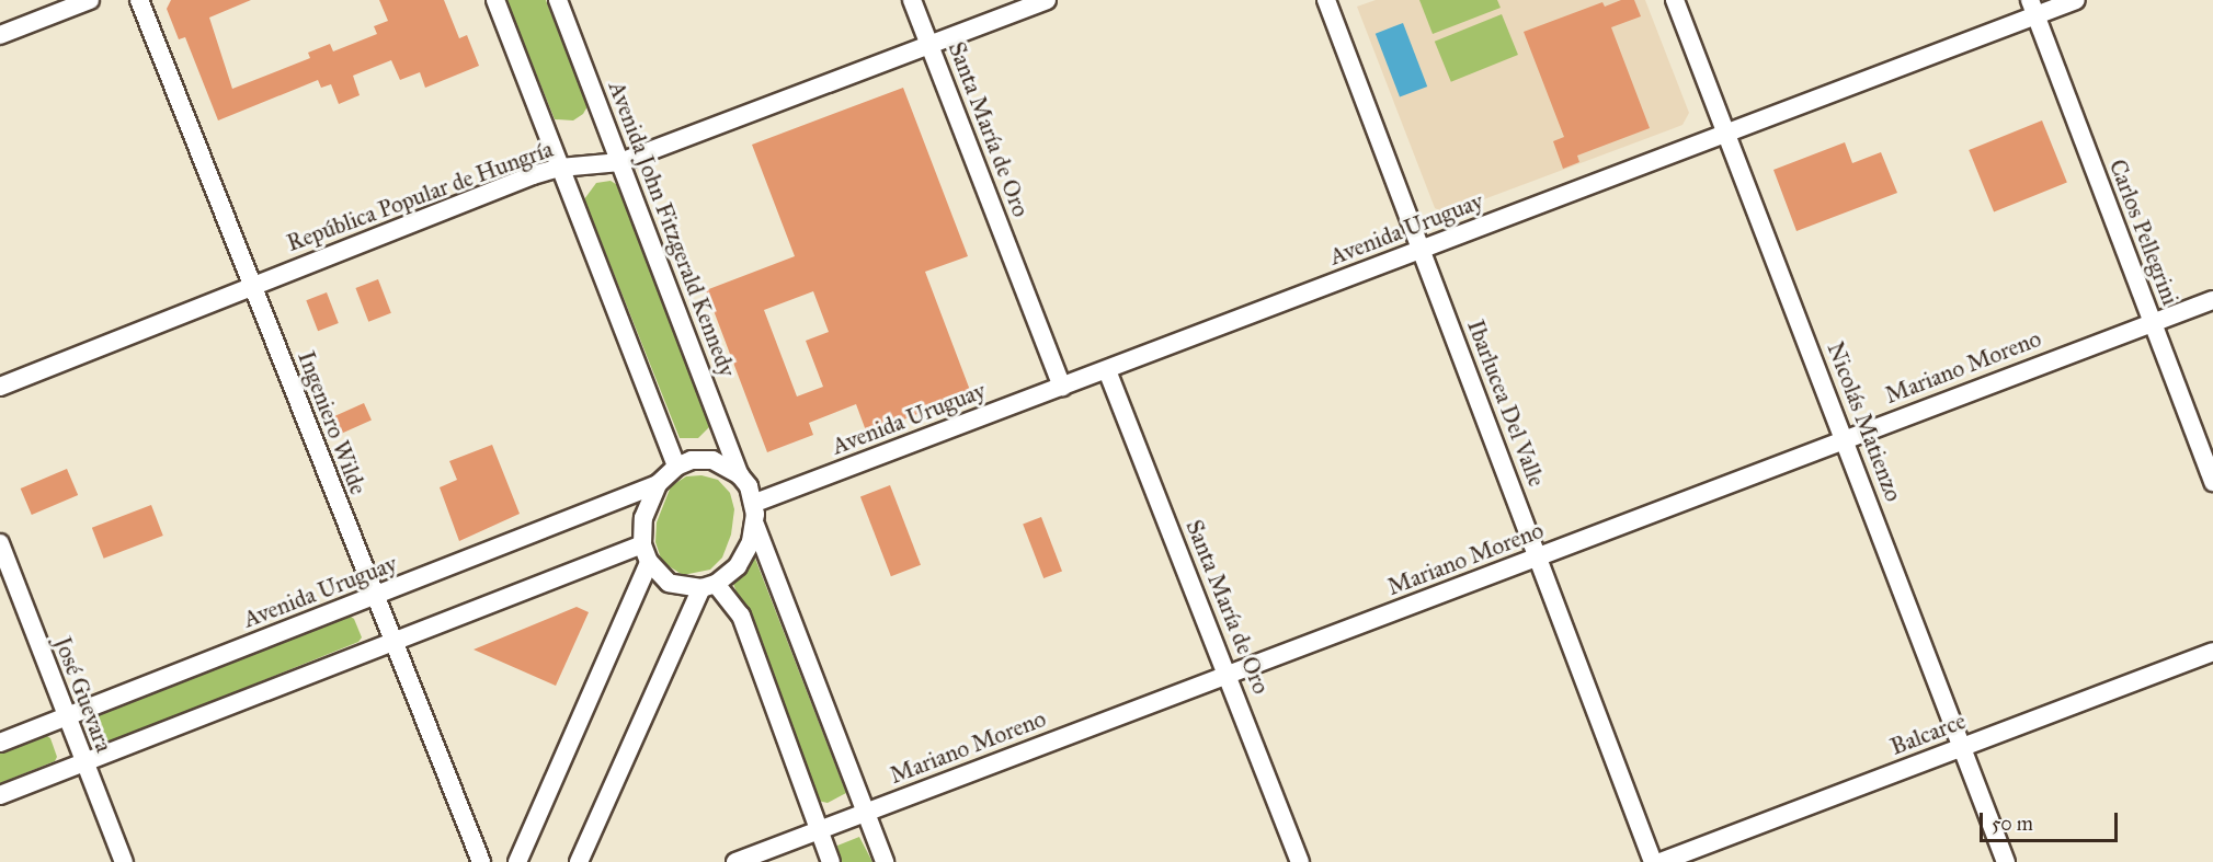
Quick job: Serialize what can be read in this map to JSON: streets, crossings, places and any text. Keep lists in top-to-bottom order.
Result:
{
  "streets": {
    "street": [
      "Santa María de Oro",
      "República Popular de Hungría",
      "Avenida John Fitzgerald Kennedy",
      "Avenida Uruguay",
      "Carlos Pellegrini",
      "Mariano Moreno",
      "Ibarlucea Del Valle",
      "Nicolás Matienzo",
      "Ingeniero Wilde",
      "José Guevara",
      "Balcarce"
    ]
  },
  "crossings": [
    ["Santa María de Oro", "República Popular de Hungría"],
    ["Santa María de Oro", "Avenida Uruguay"],
    ["Santa María de Oro", "Mariano Moreno"],
    ["República Popular de Hungría", "Avenida John Fitzgerald Kennedy"],
    ["República Popular de Hungría", "Ingeniero Wilde"],
    ["Avenida John Fitzgerald Kennedy", "Avenida Uruguay"],
    ["Avenida Uruguay", "Carlos Pellegrini"],
    ["Avenida Uruguay", "Ibarlucea Del Valle"],
    ["Avenida Uruguay", "Nicolás Matienzo"],
    ["Avenida Uruguay", "Ingeniero Wilde"],
    ["Avenida Uruguay", "José Guevara"],
    ["Carlos Pellegrini", "Mariano Moreno"],
    ["Mariano Moreno", "Ibarlucea Del Valle"],
    ["Mariano Moreno", "Nicolás Matienzo"],
    ["Nicolás Matienzo", "Balcarce"]
  ],
  "scale_bar": "50 m"
}
